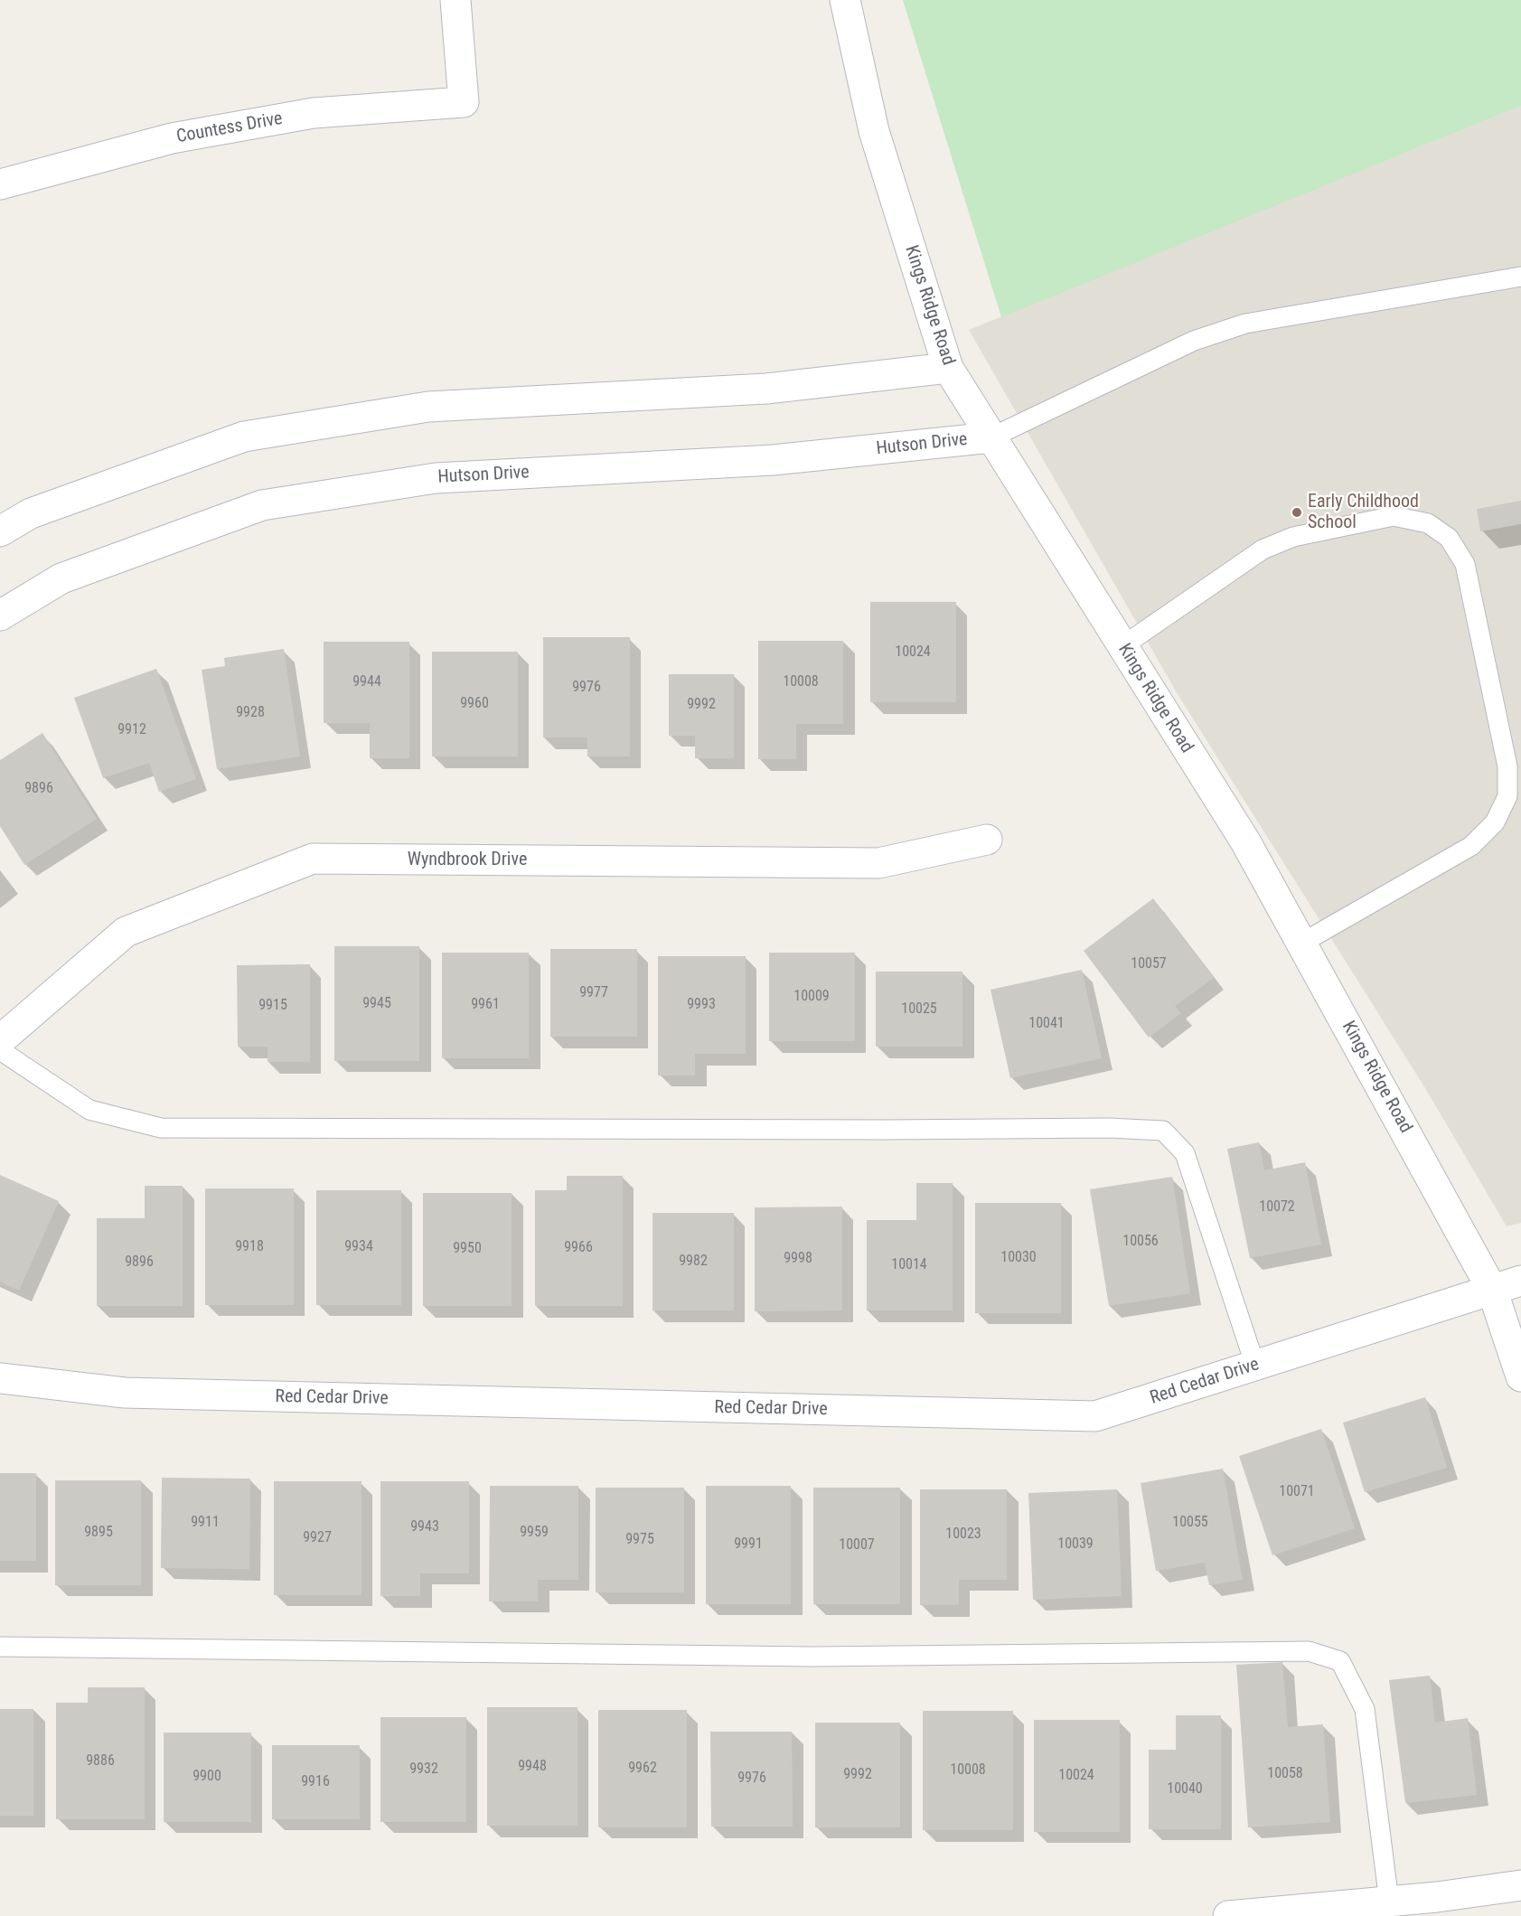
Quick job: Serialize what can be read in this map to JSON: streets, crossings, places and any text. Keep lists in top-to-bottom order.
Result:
{
  "streets": {
    "street": [
      "Countess Drive",
      "Kings Ridge Road",
      "Hutson Drive",
      "Wyndbrook Drive",
      "Red Cedar Drive"
    ]
  },
  "crossings": [
    ["Kings Ridge Road", "Hutson Drive"],
    ["Kings Ridge Road", "Red Cedar Drive"]
  ],
  "places": ["Early Childhood School"],
  "house_numbers": [
    "10024",
    "9944",
    "10008",
    "9976",
    "9960",
    "9992",
    "9928",
    "9912",
    "9896",
    "10057",
    "9977",
    "10009",
    "9945",
    "9961",
    "9993",
    "9915",
    "10025",
    "10041",
    "10072",
    "10056",
    "9918",
    "9934",
    "9966",
    "9950",
    "10030",
    "9998",
    "9982",
    "9896",
    "10014",
    "10071",
    "9911",
    "10055",
    "9943",
    "9895",
    "9959",
    "10023",
    "9927",
    "9975",
    "9991",
    "10039",
    "10007",
    "9886",
    "9948",
    "9962",
    "9932",
    "10008",
    "10058",
    "9992",
    "10024",
    "9900",
    "9976",
    "9916",
    "10040"
  ]
}
